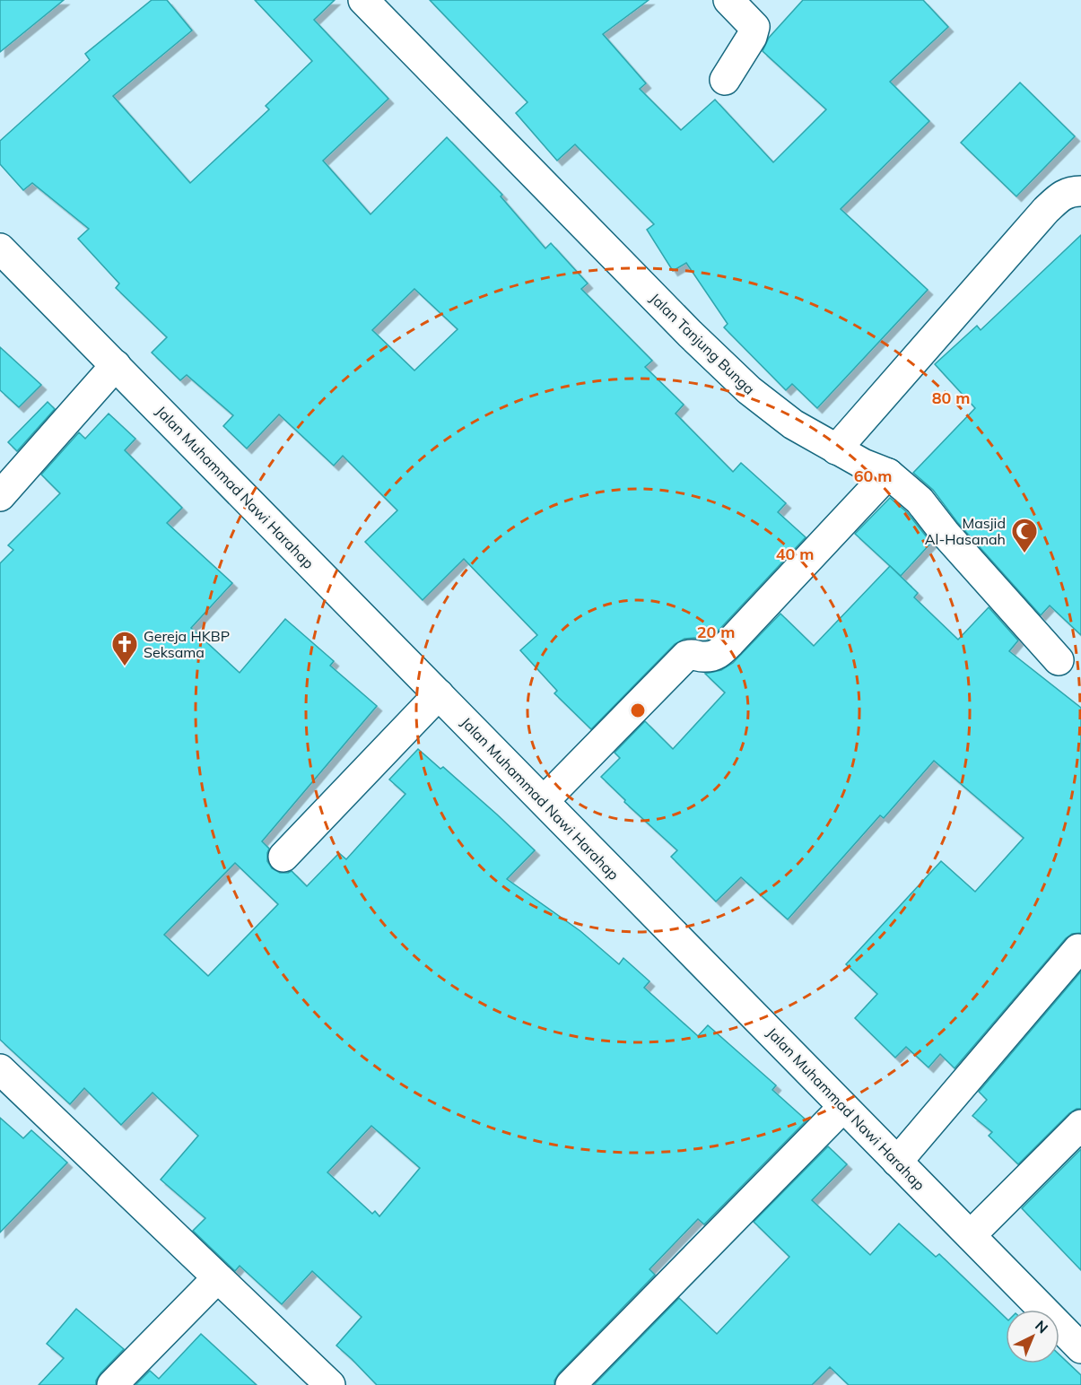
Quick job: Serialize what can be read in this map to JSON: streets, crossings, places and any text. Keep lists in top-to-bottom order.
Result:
{
  "streets": {
    "street": ["Jalan Tanjung Bunga", "Jalan Muhammad Nawi Harahap"]
  },
  "places": {
    "mosque": ["Masjid Al-Hasanah"],
    "church": ["Gereja HKBP Seksama"]
  },
  "north": "top right",
  "rings": [
    "80 m",
    "60 m",
    "40 m",
    "20 m"
  ]
}
